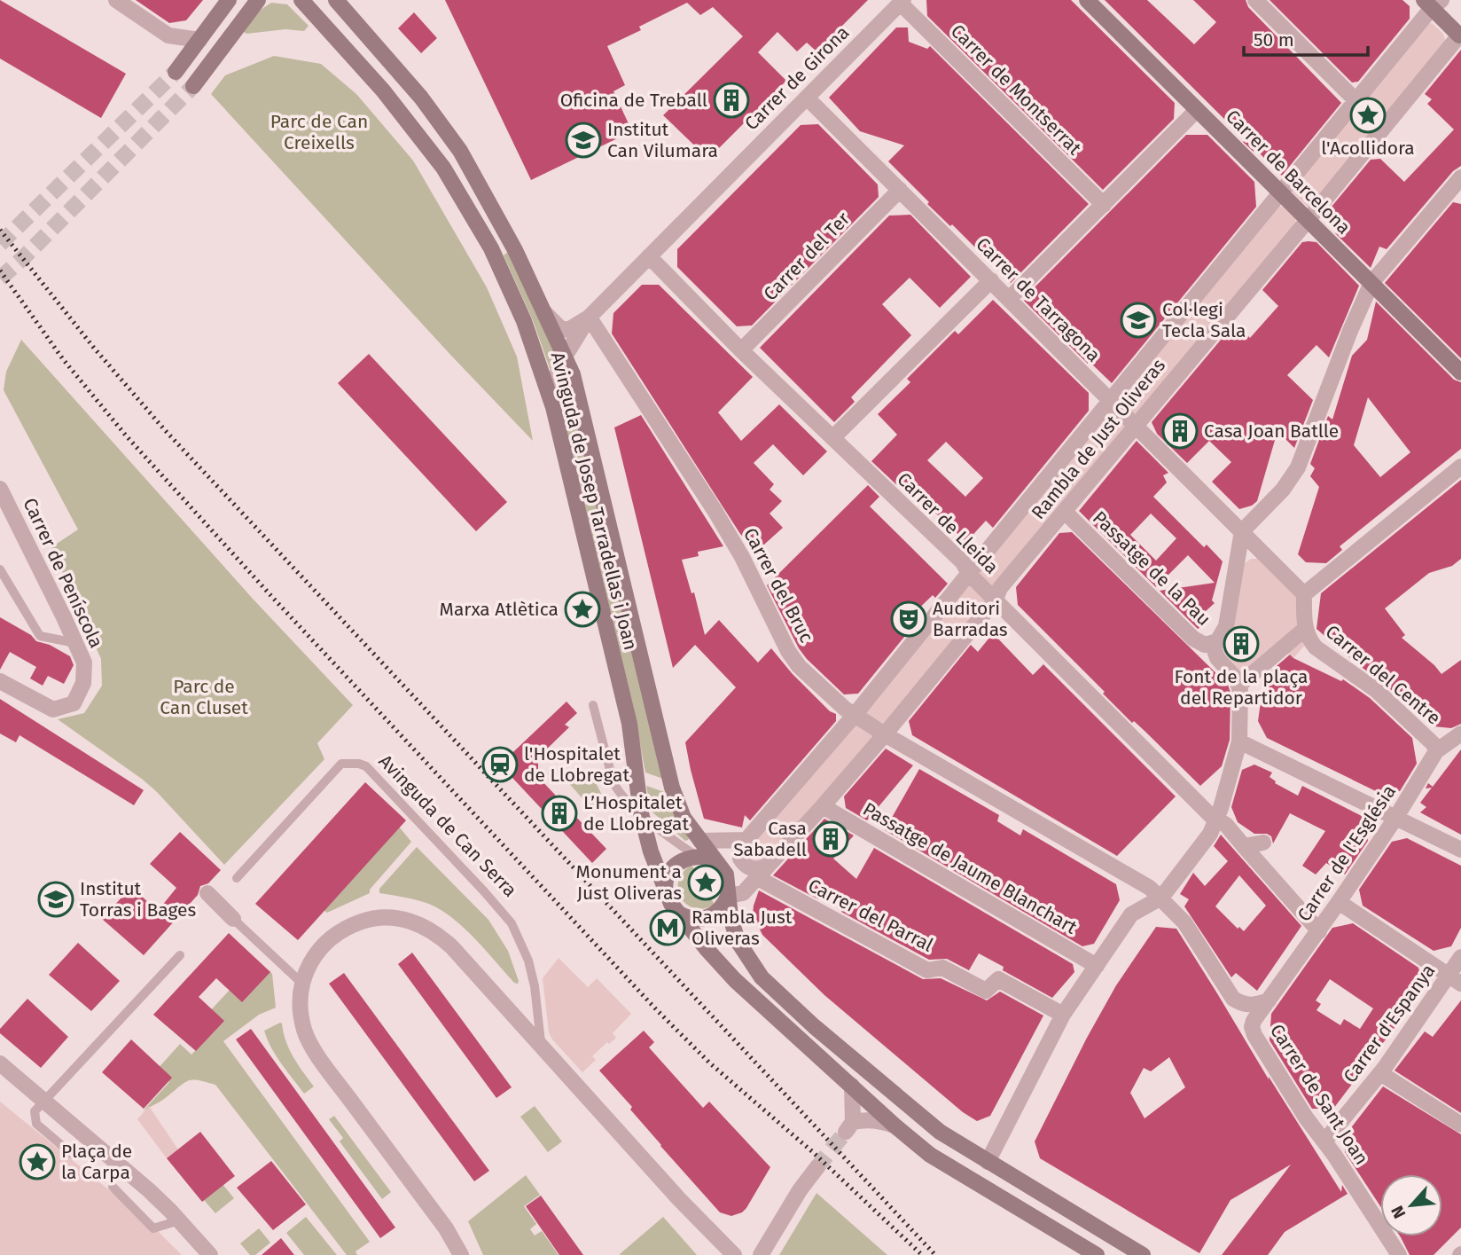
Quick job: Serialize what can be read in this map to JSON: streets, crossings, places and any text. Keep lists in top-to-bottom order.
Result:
{
  "streets": {
    "street": [
      "Carrer de Girona",
      "Carrer de Montserrat",
      "Carrer de Barcelona",
      "Carrer del Ter",
      "Carrer de Tarragona",
      "Rambla de Just Oliveras",
      "Avinguda de Josep Tarradellas i Joan",
      "Carrer de Lleida",
      "Passatge de la Pau",
      "Carrer de Peníscola",
      "Carrer del Bruc",
      "Carrer del Centre",
      "Carrer de l'Església",
      "Passatge de Jaume Blanchart",
      "Carrer del Parral",
      "Carrer d'Espanya",
      "Carrer de Sant Joan"
    ],
    "lane": ["Avinguda de Can Serra"]
  },
  "crossings": [
    ["Carrer de Girona", "Carrer de Montserrat"],
    ["Carrer de Girona", "Carrer de Tarragona"],
    ["Carrer de Girona", "Avinguda de Josep Tarradellas i Joan"],
    ["Carrer de Girona", "Carrer de Lleida"],
    ["Carrer de Girona", "Carrer del Bruc"],
    ["Carrer de Barcelona", "Rambla de Just Oliveras"],
    ["Carrer del Ter", "Carrer de Tarragona"],
    ["Carrer del Ter", "Carrer de Lleida"],
    ["Carrer de Tarragona", "Rambla de Just Oliveras"],
    ["Rambla de Just Oliveras", "Avinguda de Josep Tarradellas i Joan"],
    ["Rambla de Just Oliveras", "Carrer de Lleida"],
    ["Rambla de Just Oliveras", "Passatge de la Pau"],
    ["Rambla de Just Oliveras", "Carrer del Bruc"],
    ["Rambla de Just Oliveras", "Passatge de Jaume Blanchart"],
    ["Rambla de Just Oliveras", "Carrer del Parral"],
    ["Carrer de Lleida", "Carrer de l'Església"],
    ["Carrer del Bruc", "Carrer de Sant Joan"],
    ["Carrer del Centre", "Carrer de l'Església"],
    ["Carrer de l'Església", "Carrer de Sant Joan"],
    ["Carrer d'Espanya", "Carrer de Sant Joan"]
  ],
  "parks": ["Parc de Can Creixells", "Parc de Can Cluset"],
  "places": {
    "building": [
      "Oficina de Treball",
      "Casa Joan Batlle",
      "Font de la plaça del Repartidor",
      "L’Hospitalet de Llobregat",
      "Casa Sabadell"
    ],
    "place": [
      "l'Acollidora",
      "Marxa Atlètica",
      "Monument a Just Oliveras",
      "Plaça de la Carpa"
    ],
    "school or university": ["Institut Can Vilumara", "Col·legi Tecla Sala", "Institut Torras i Bages"],
    "theatre": ["Auditori Barradas"],
    "station": ["l'Hospitalet de Llobregat"],
    "metro station": ["Rambla Just Oliveras"]
  },
  "scale_bar": "50 m",
  "north": "bottom left"
}
